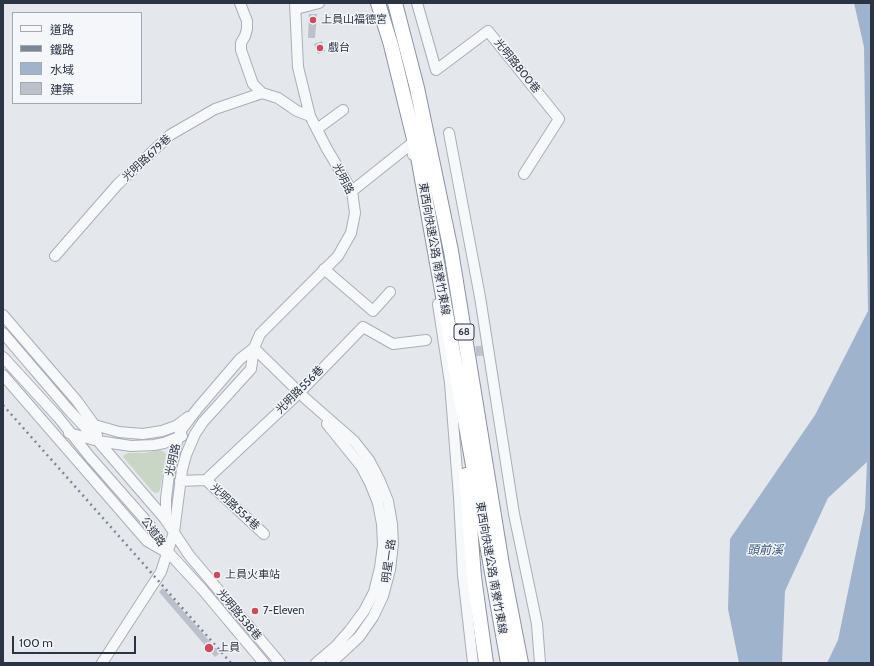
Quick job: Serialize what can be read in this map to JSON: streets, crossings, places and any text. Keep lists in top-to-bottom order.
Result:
{
  "streets": {
    "highway": ["東西向快速公路 南寮竹東線", "68"],
    "street": [
      "光明路800巷",
      "光明路679巷",
      "光明路",
      "光明路556巷",
      "光明路554巷",
      "公道路",
      "明星一路",
      "光明路538巷"
    ]
  },
  "crossings": [
    ["光明路", "公道路"],
    ["光明路", "明星一路"],
    ["光明路", "光明路538巷"],
    ["光明路556巷", "光明路554巷"],
    ["光明路556巷", "明星一路"],
    ["公道路", "光明路538巷"]
  ],
  "water": ["頭前溪"],
  "places": [
    "上員山福德宮",
    "戲台",
    "上員火車站",
    "7-Eleven",
    "上員"
  ],
  "legend": [
    "道路",
    "鐵路",
    "水域",
    "建築"
  ],
  "scale_bar": "100 m"
}
